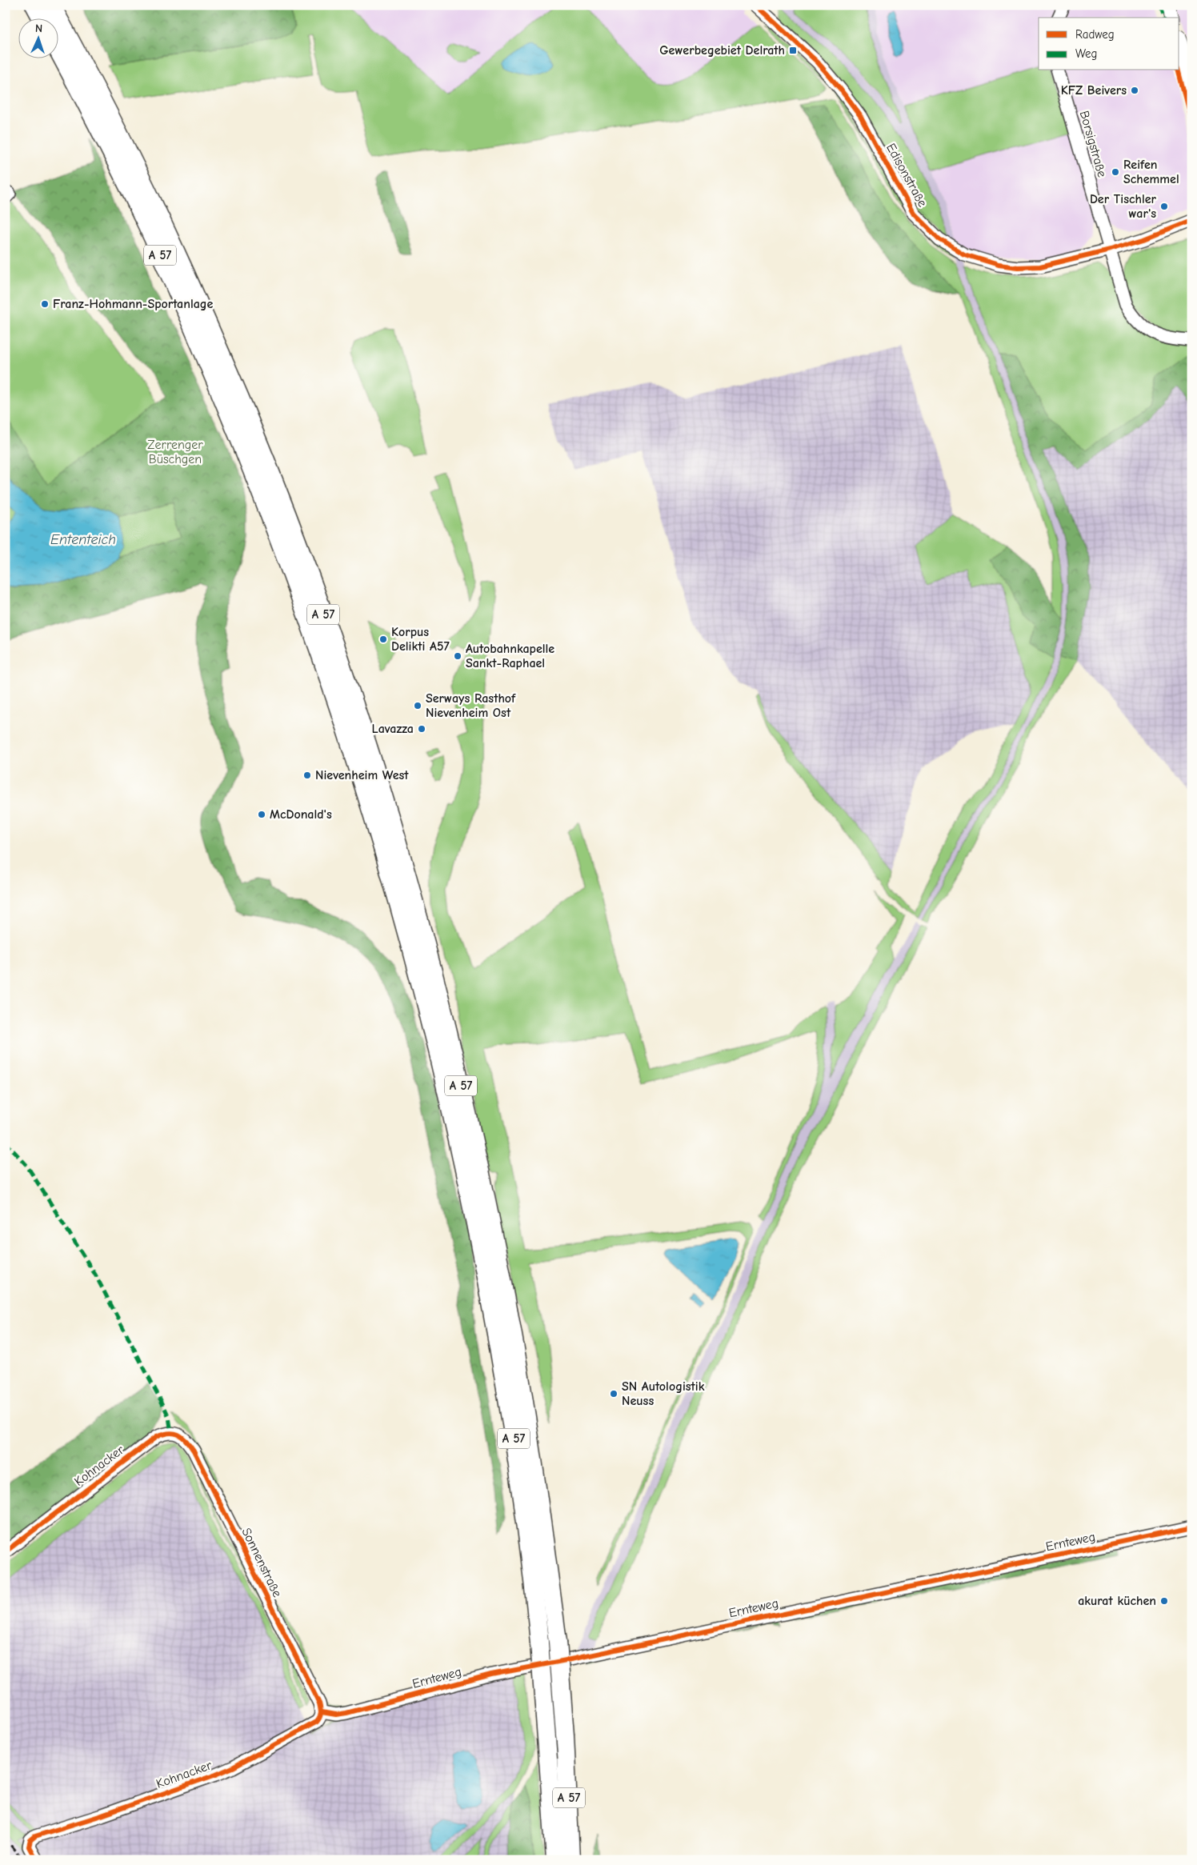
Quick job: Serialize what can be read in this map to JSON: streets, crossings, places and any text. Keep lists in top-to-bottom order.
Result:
{
  "streets": {
    "highway": ["A 57"],
    "street": [
      "Borsigstraße",
      "Edisonstraße",
      "Kohnacker",
      "Ernteweg",
      "Sonnenstraße"
    ]
  },
  "crossings": [
    ["Borsigstraße", "Edisonstraße"],
    ["Kohnacker", "Ernteweg"],
    ["Kohnacker", "Sonnenstraße"],
    ["Ernteweg", "Sonnenstraße"]
  ],
  "water": ["Ententeich"],
  "parks": ["Zerrenger Büschgen"],
  "places": {
    "transit": ["Gewerbegebiet Delrath"],
    "other": [
      "KFZ Beivers",
      "Reifen Schemmel",
      "Der Tischler war's",
      "Franz-Hohmann-Sportanlage",
      "Korpus Delikti A57",
      "Autobahnkapelle Sankt-Raphael",
      "Serways Rasthof Nievenheim Ost",
      "Lavazza",
      "Nievenheim West",
      "McDonald's",
      "SN Autologistik Neuss",
      "akurat küchen"
    ]
  },
  "legend": ["Radweg", "Weg"],
  "north": "top"
}
